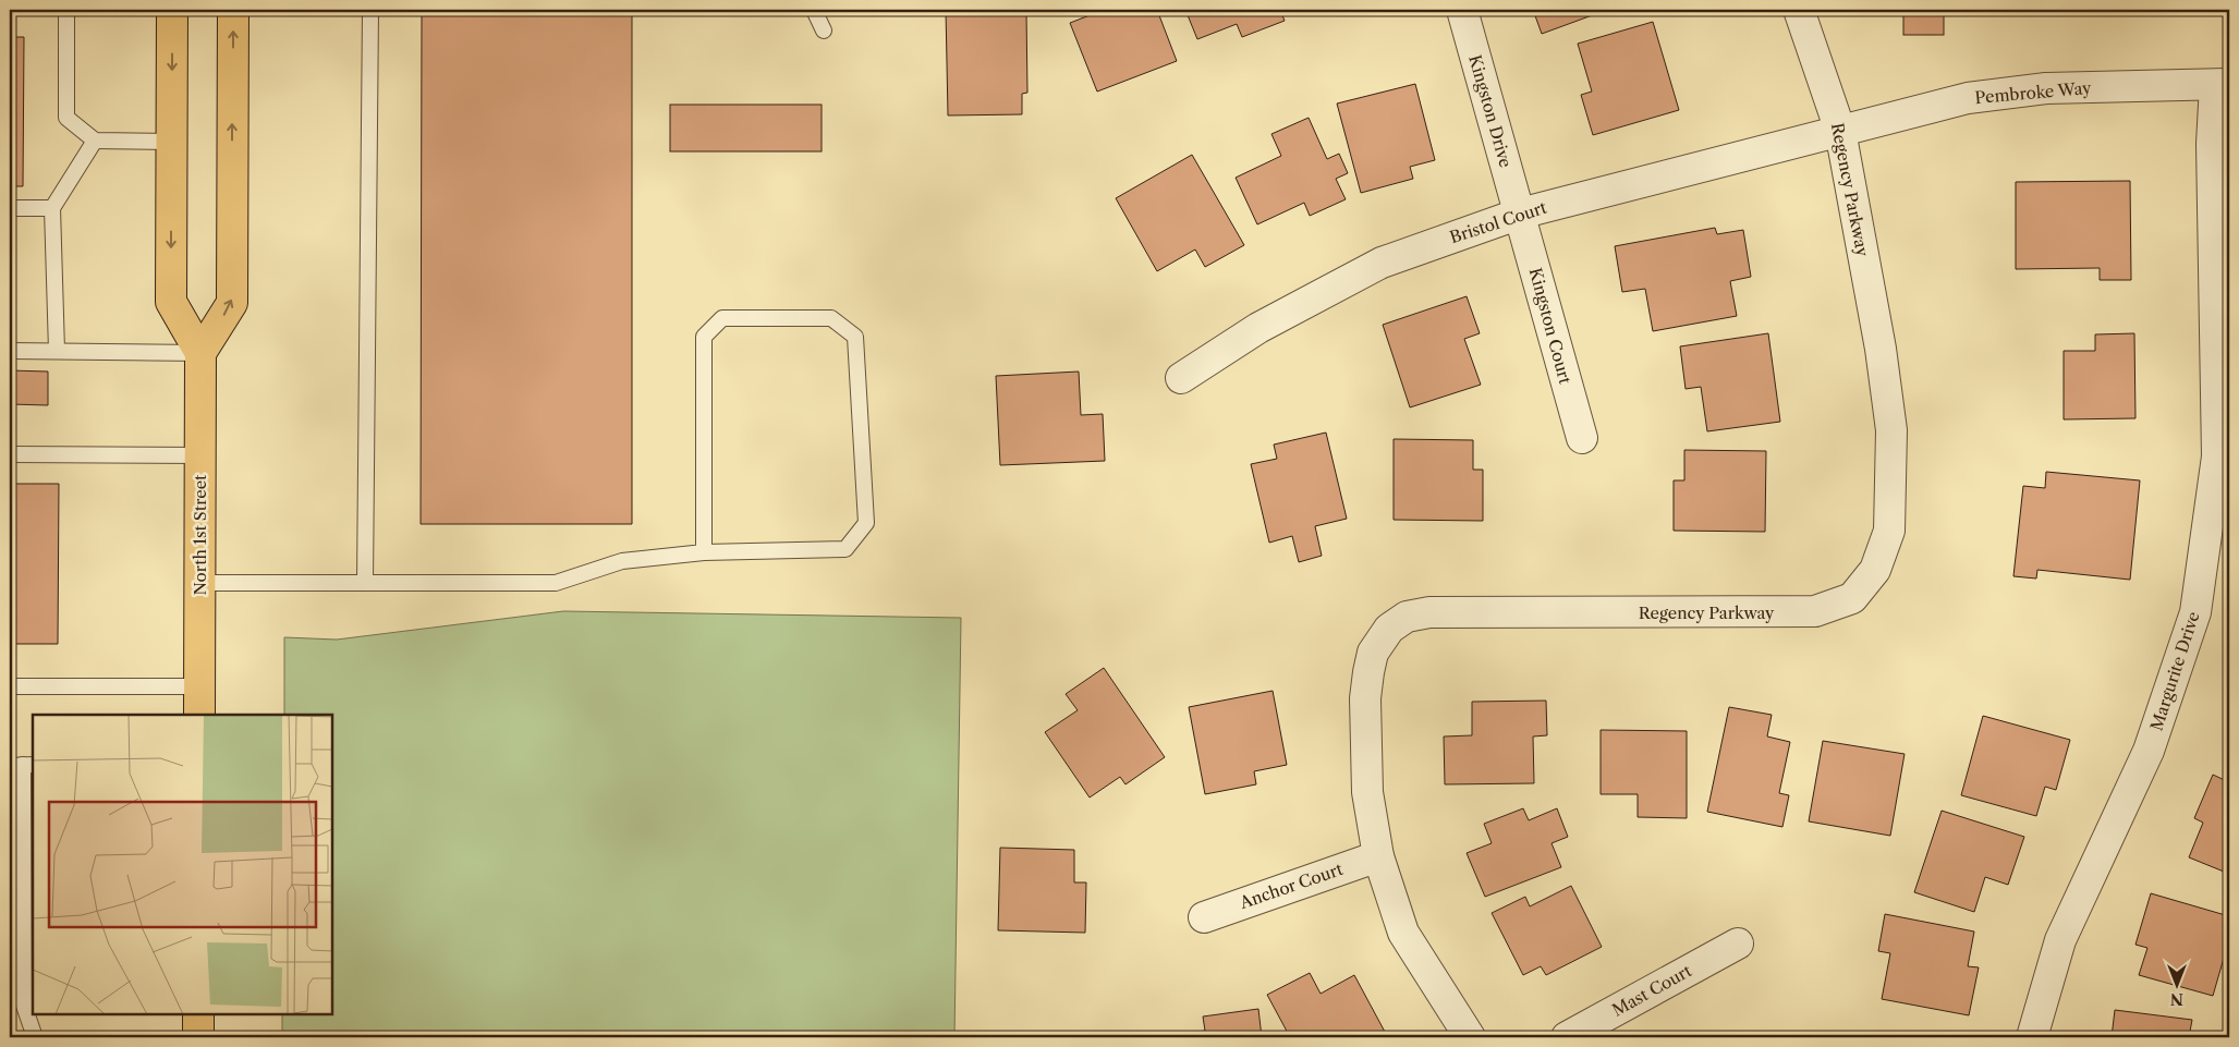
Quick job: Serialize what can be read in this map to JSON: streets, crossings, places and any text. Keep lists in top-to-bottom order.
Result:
{
  "streets": {
    "main road": ["North 1st Street"],
    "street": [
      "Pembroke Way",
      "Kingston Drive",
      "Regency Parkway",
      "Bristol Court",
      "Kingston Court",
      "Margurite Drive",
      "Anchor Court",
      "Mast Court"
    ]
  },
  "crossings": [
    ["Pembroke Way", "Regency Parkway"],
    ["Pembroke Way", "Bristol Court"],
    ["Pembroke Way", "Margurite Drive"],
    ["Kingston Drive", "Bristol Court"],
    ["Kingston Drive", "Kingston Court"],
    ["Regency Parkway", "Bristol Court"],
    ["Regency Parkway", "Anchor Court"],
    ["Bristol Court", "Kingston Court"]
  ],
  "north": "bottom"
}
